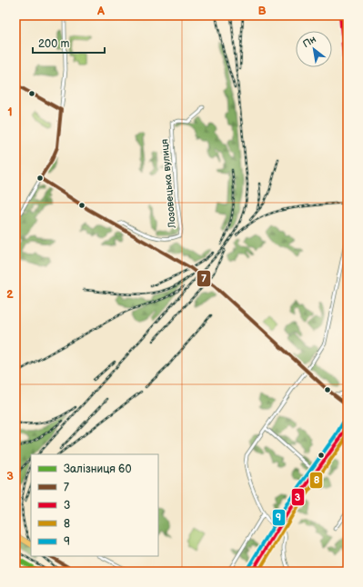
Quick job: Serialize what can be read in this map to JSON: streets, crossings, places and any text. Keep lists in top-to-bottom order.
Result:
{
  "streets": {
    "street": ["Лозовецька вулиця"]
  },
  "lines": [
    "transit line 3",
    "transit line 7",
    "transit line 9",
    "transit line 8",
    "rail line 60"
  ],
  "legend": [
    "Залізниця 60",
    "7",
    "3",
    "8",
    "9"
  ],
  "scale_bar": "200 m",
  "north": "top left",
  "grid": {
    "columns": ["A", "B"],
    "rows": ["1", "2", "3"]
  }
}
